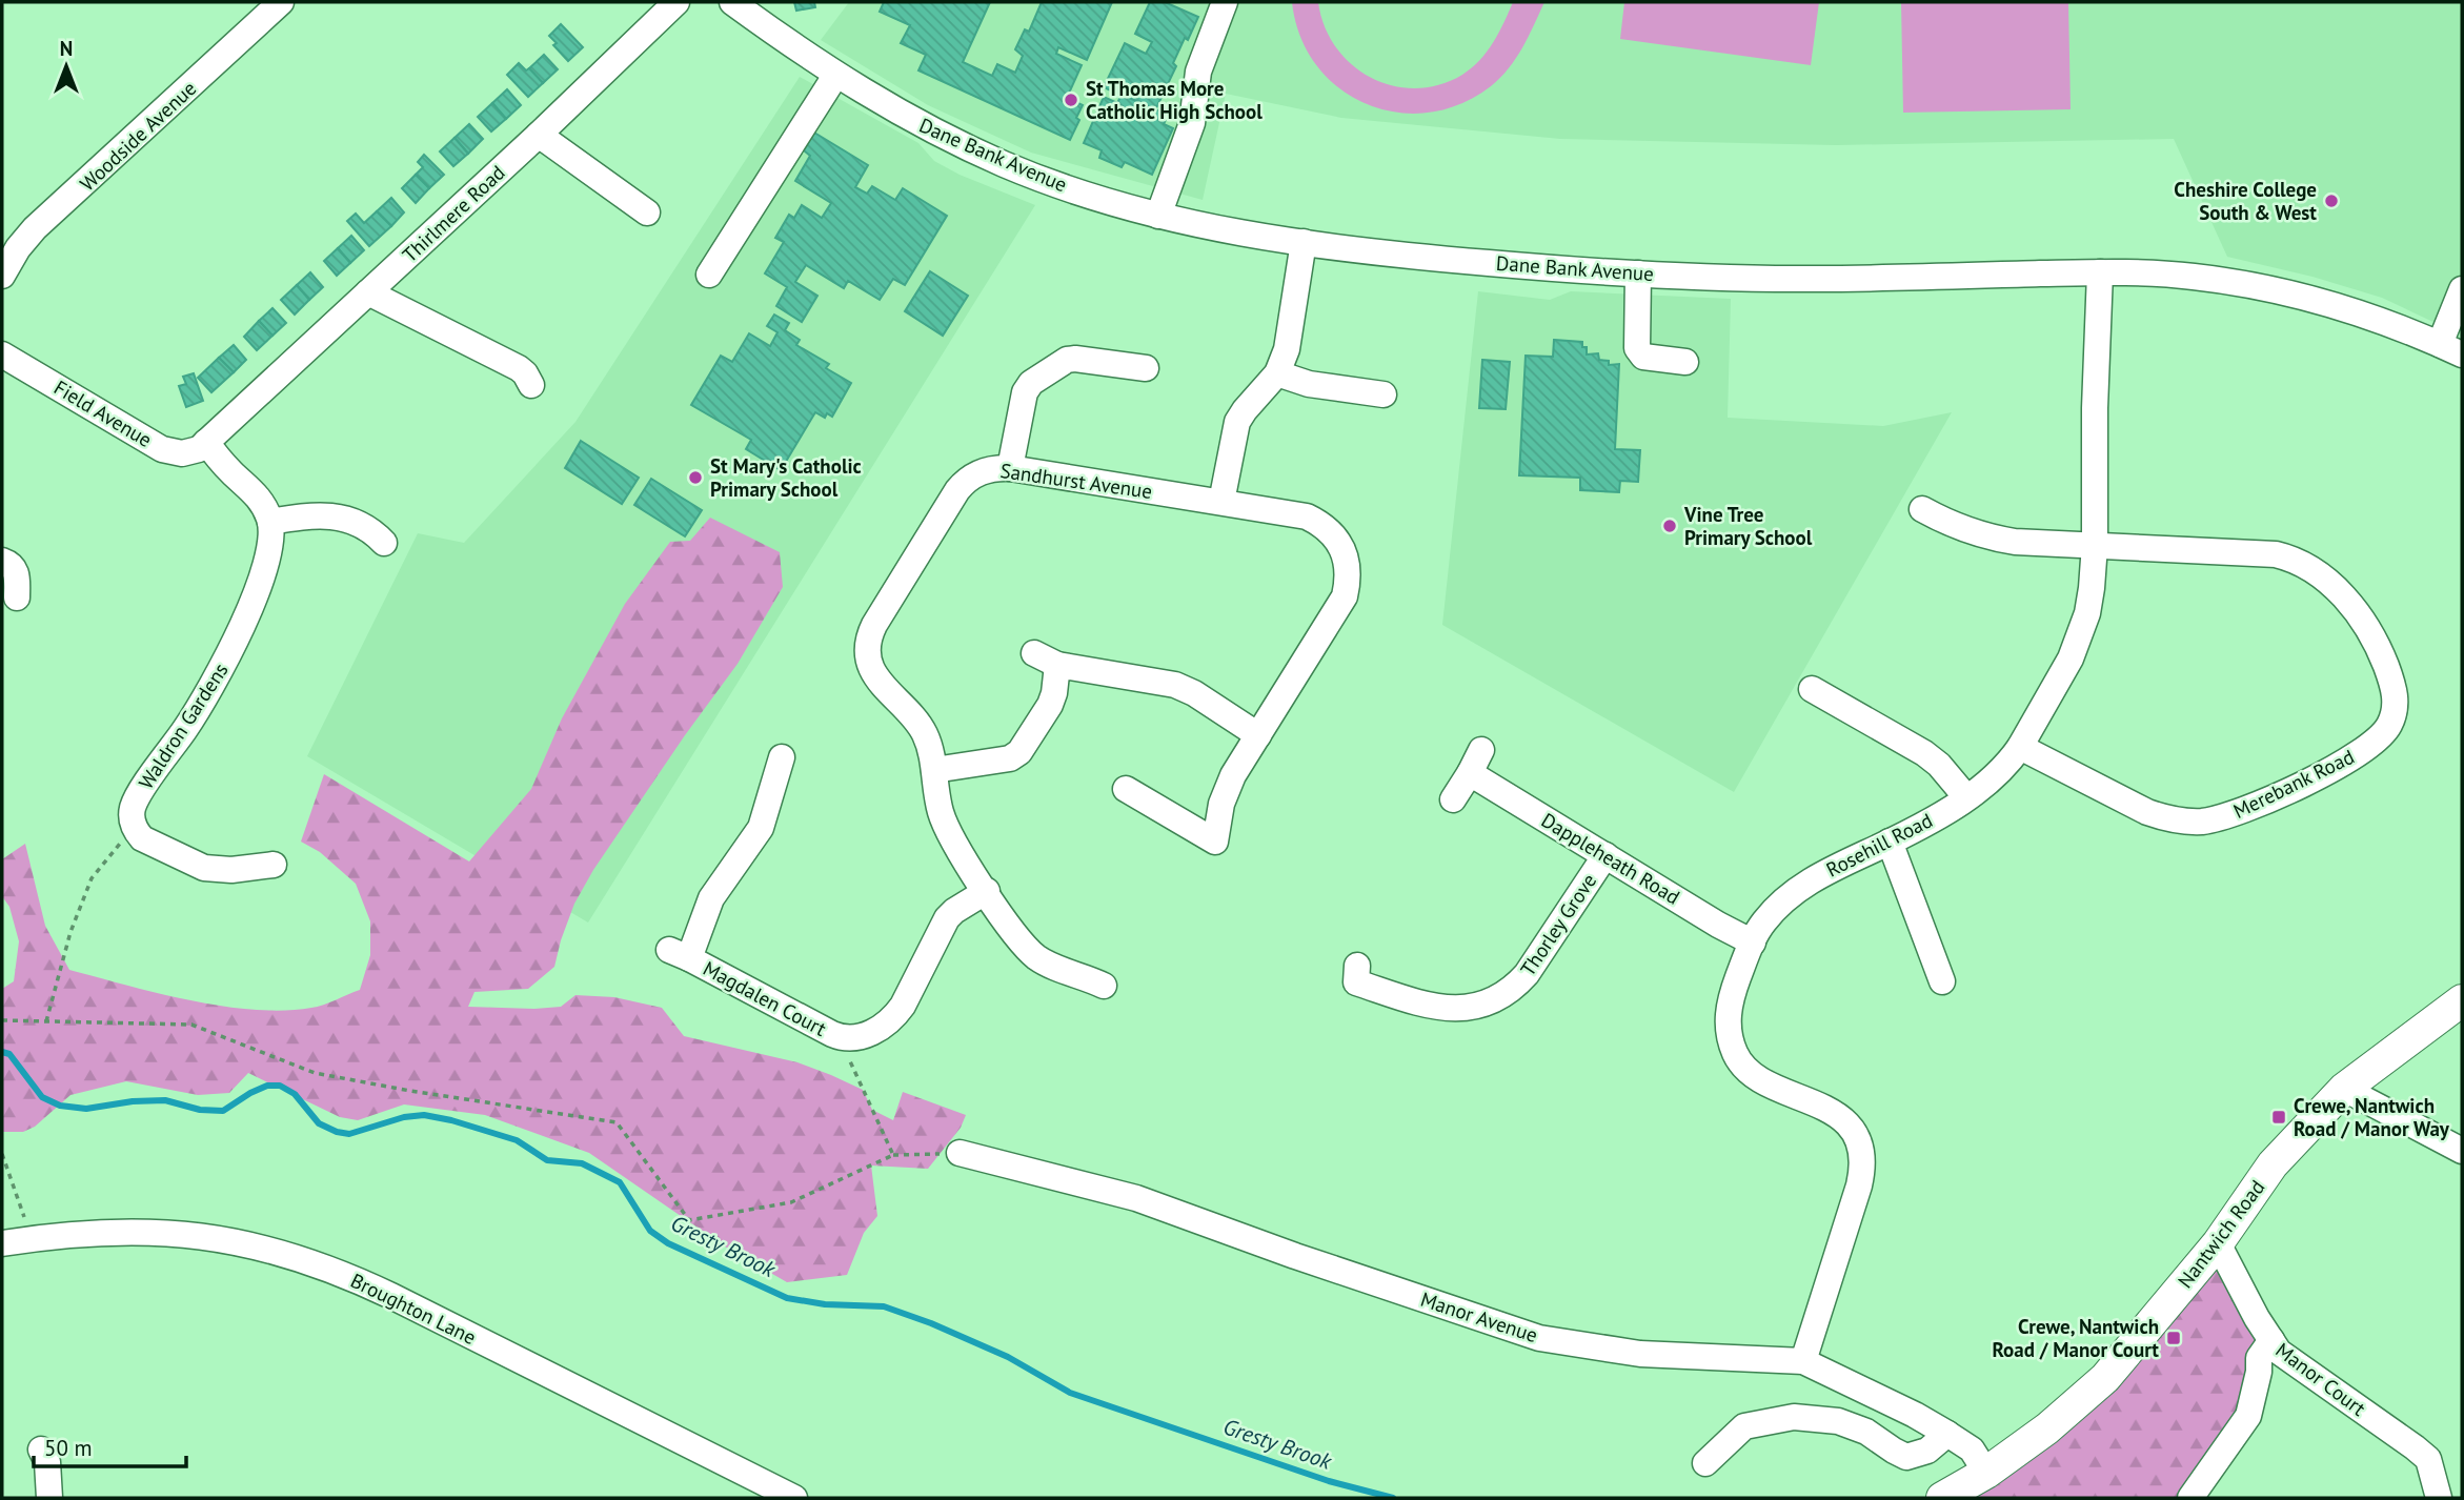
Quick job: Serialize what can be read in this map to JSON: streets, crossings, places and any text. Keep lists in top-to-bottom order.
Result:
{
  "streets": {
    "main road": ["Nantwich Road"],
    "street": [
      "Woodside Avenue",
      "Dane Bank Avenue",
      "Thirlmere Road",
      "Field Avenue",
      "Sandhurst Avenue",
      "Waldron Gardens",
      "Merebank Road",
      "Rosehill Road",
      "Dappleheath Road",
      "Thorley Grove",
      "Magdalen Court",
      "Broughton Lane",
      "Manor Avenue",
      "Manor Court"
    ]
  },
  "crossings": [
    ["Dane Bank Avenue", "Rosehill Road"],
    ["Thirlmere Road", "Field Avenue"],
    ["Sandhurst Avenue", "Magdalen Court"],
    ["Merebank Road", "Rosehill Road"],
    ["Rosehill Road", "Dappleheath Road"],
    ["Rosehill Road", "Manor Avenue"],
    ["Dappleheath Road", "Thorley Grove"],
    ["Nantwich Road", "Manor Avenue"],
    ["Nantwich Road", "Manor Court"]
  ],
  "water": ["Gresty Brook"],
  "places": {
    "other": [
      "St Thomas More Catholic High School",
      "Cheshire College South & West",
      "St Mary's Catholic Primary School",
      "Vine Tree Primary School"
    ],
    "transit": ["Crewe, Nantwich Road / Manor Way", "Crewe, Nantwich Road / Manor Court"]
  },
  "scale_bar": "50 m",
  "north": "top"
}
